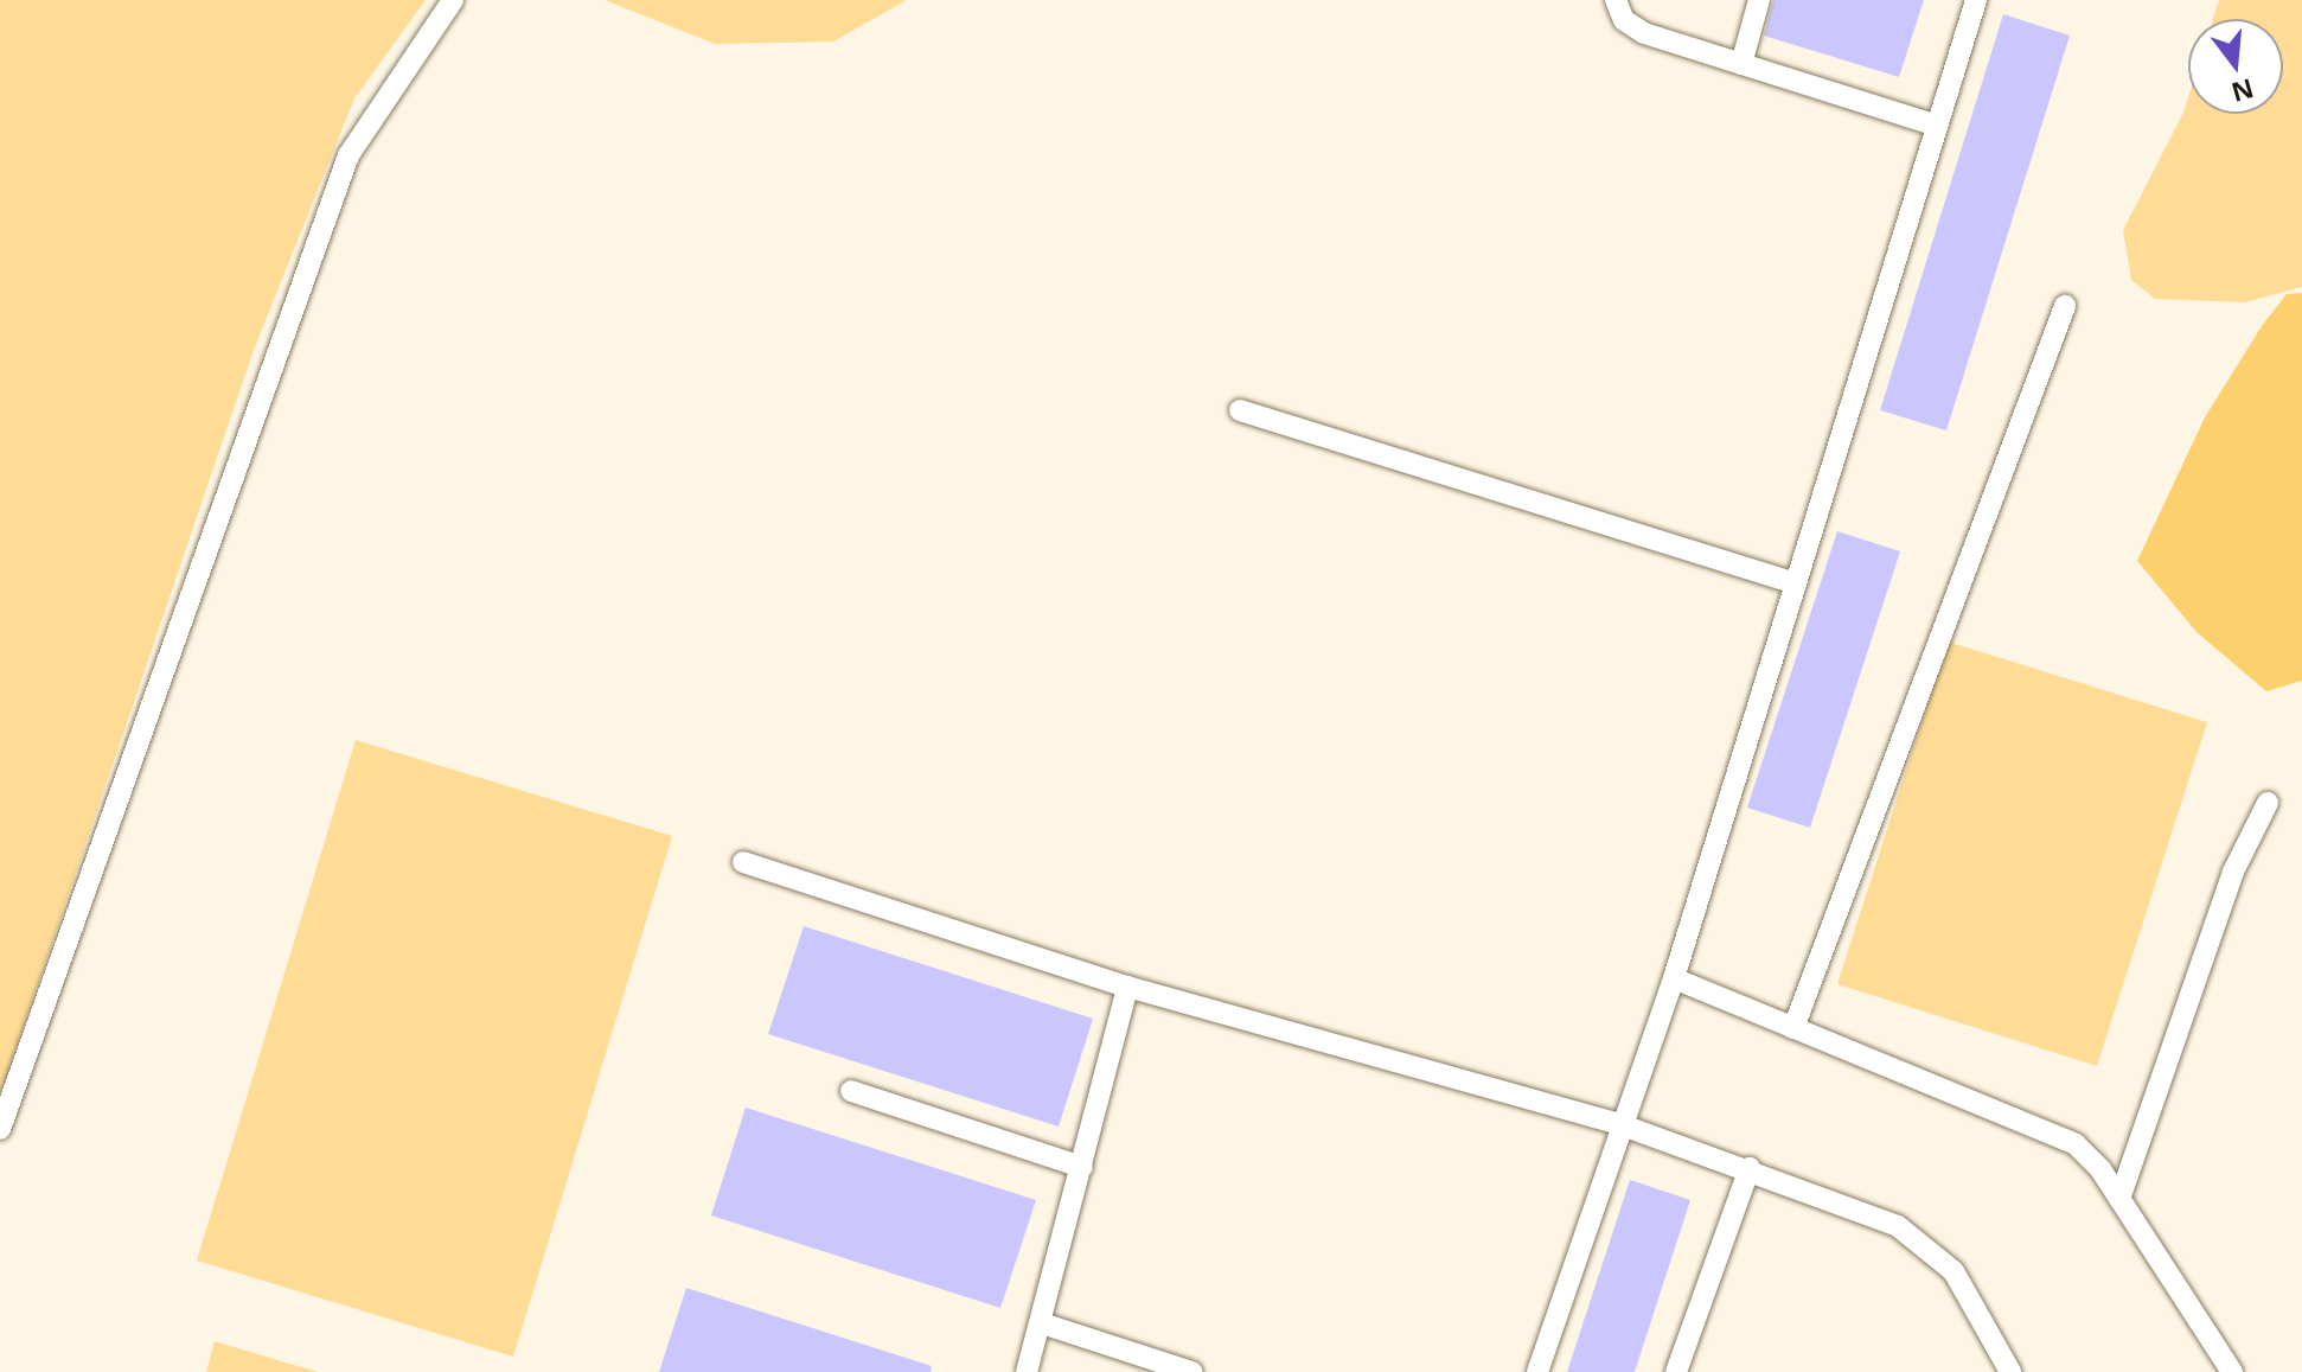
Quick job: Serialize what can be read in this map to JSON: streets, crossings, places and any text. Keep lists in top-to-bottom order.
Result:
{
  "north": "bottom"
}
